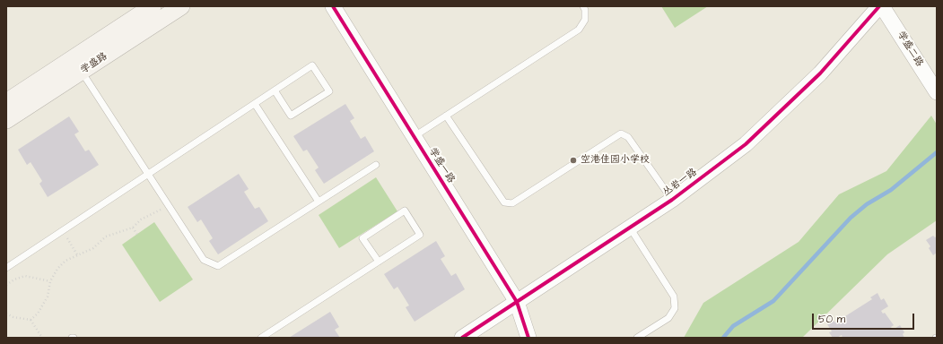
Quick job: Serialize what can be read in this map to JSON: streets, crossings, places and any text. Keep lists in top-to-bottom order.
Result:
{
  "streets": {
    "main road": ["学盛路"],
    "street": ["学盛二路", "学盛一路", "丛岩一路"]
  },
  "crossings": [
    ["学盛一路", "丛岩一路"]
  ],
  "places": ["空港佳园小学校"],
  "scale_bar": "50 m"
}
